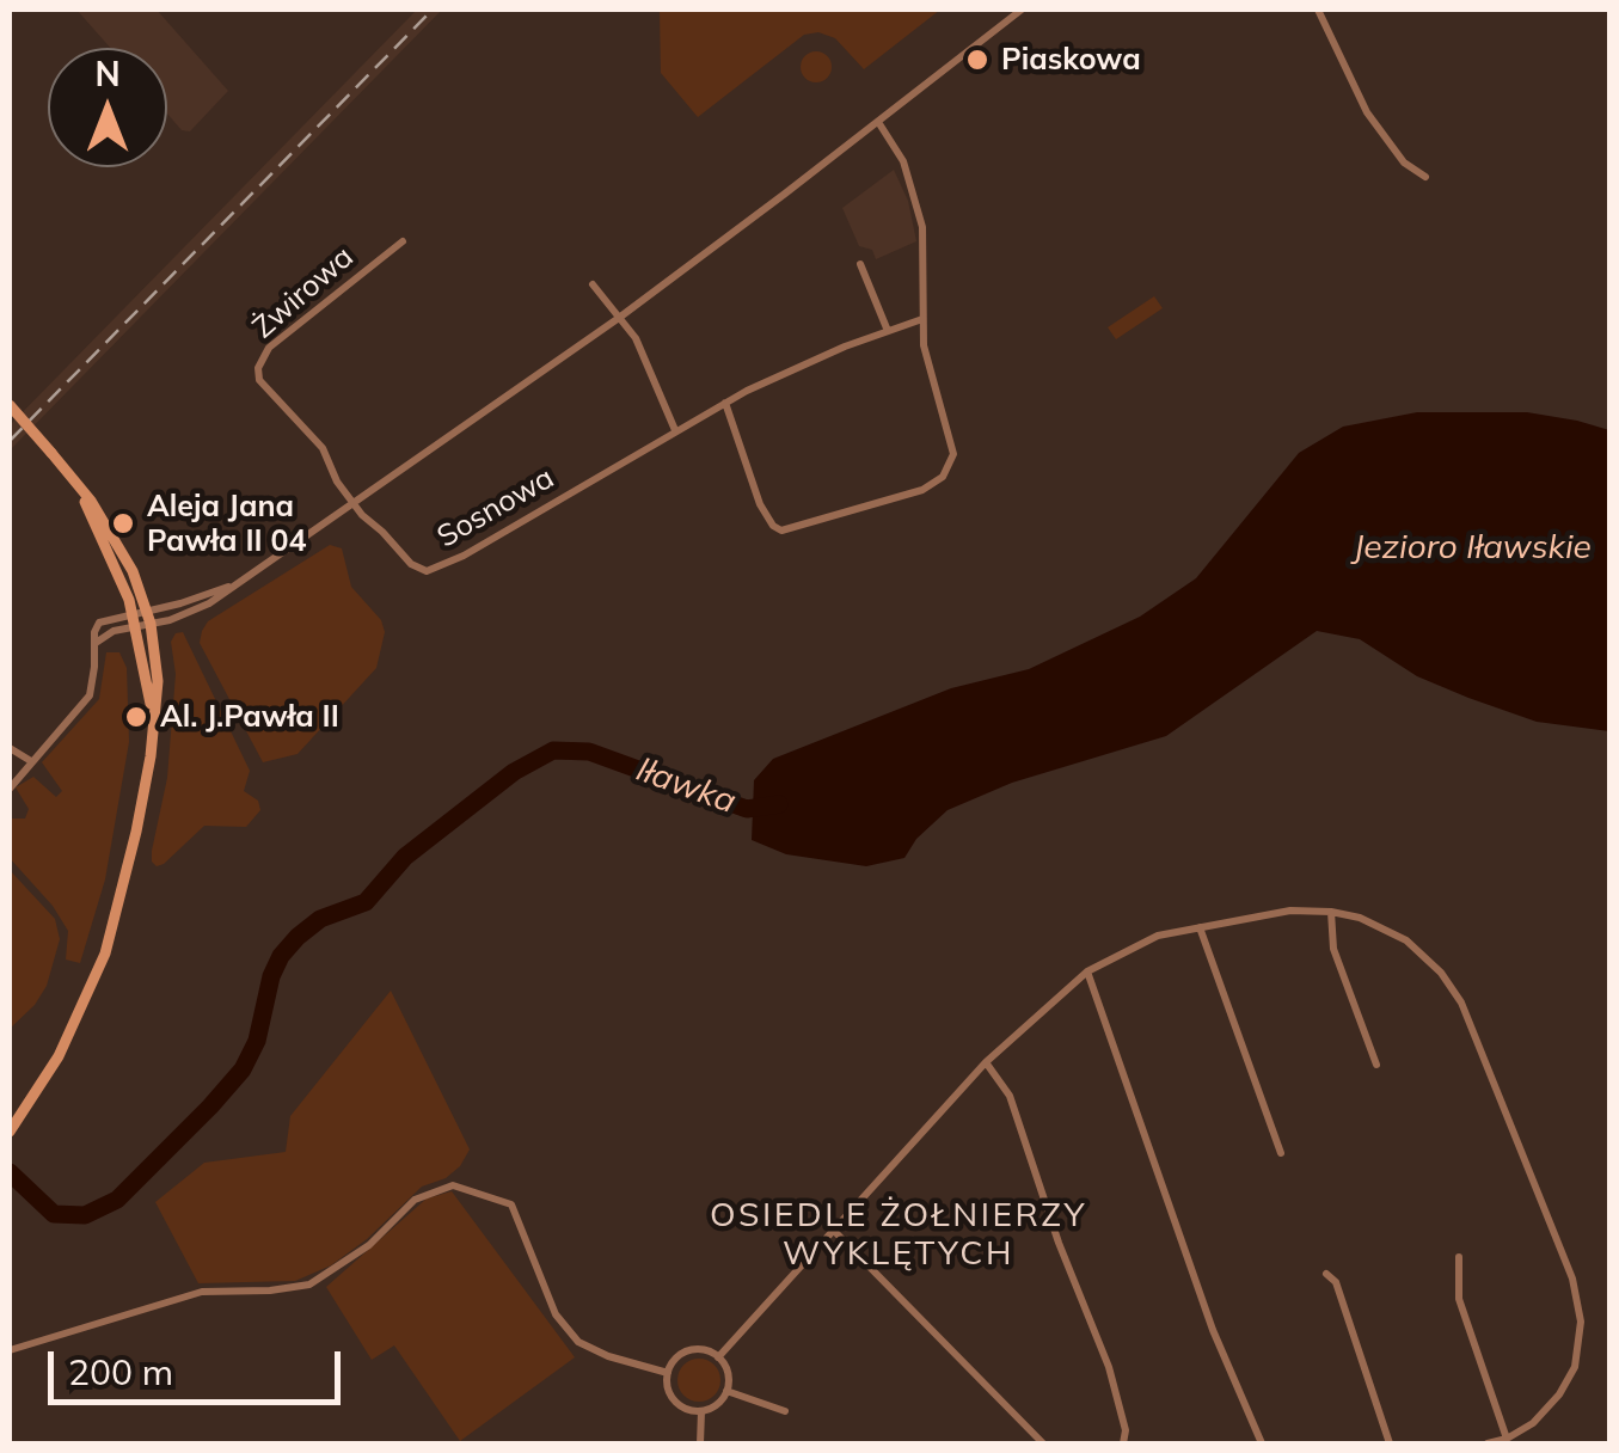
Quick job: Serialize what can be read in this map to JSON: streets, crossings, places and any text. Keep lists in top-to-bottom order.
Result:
{
  "streets": {
    "street": ["Żwirowa", "Sosnowa"]
  },
  "crossings": [
    ["Żwirowa", "Sosnowa"]
  ],
  "districts": ["OSIEDLE ŻOŁNIERZY WYKLĘTYCH"],
  "water": ["Jezioro Iławskie", "Iławka"],
  "places": ["Piaskowa", "Aleja Jana Pawła II 04", "Al. J.Pawła II"],
  "scale_bar": "200 m",
  "north": "top"
}
